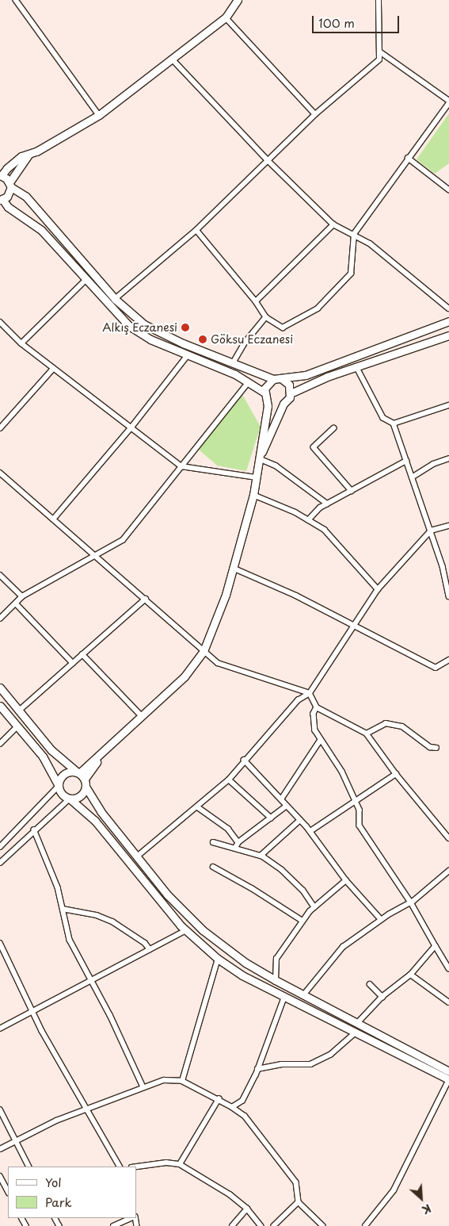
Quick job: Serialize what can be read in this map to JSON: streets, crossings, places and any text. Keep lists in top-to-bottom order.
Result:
{
  "places": ["Alkış Eczanesi", "Göksu Eczanesi"],
  "legend": ["Yol", "Park"],
  "scale_bar": "100 m",
  "north": "bottom right"
}
